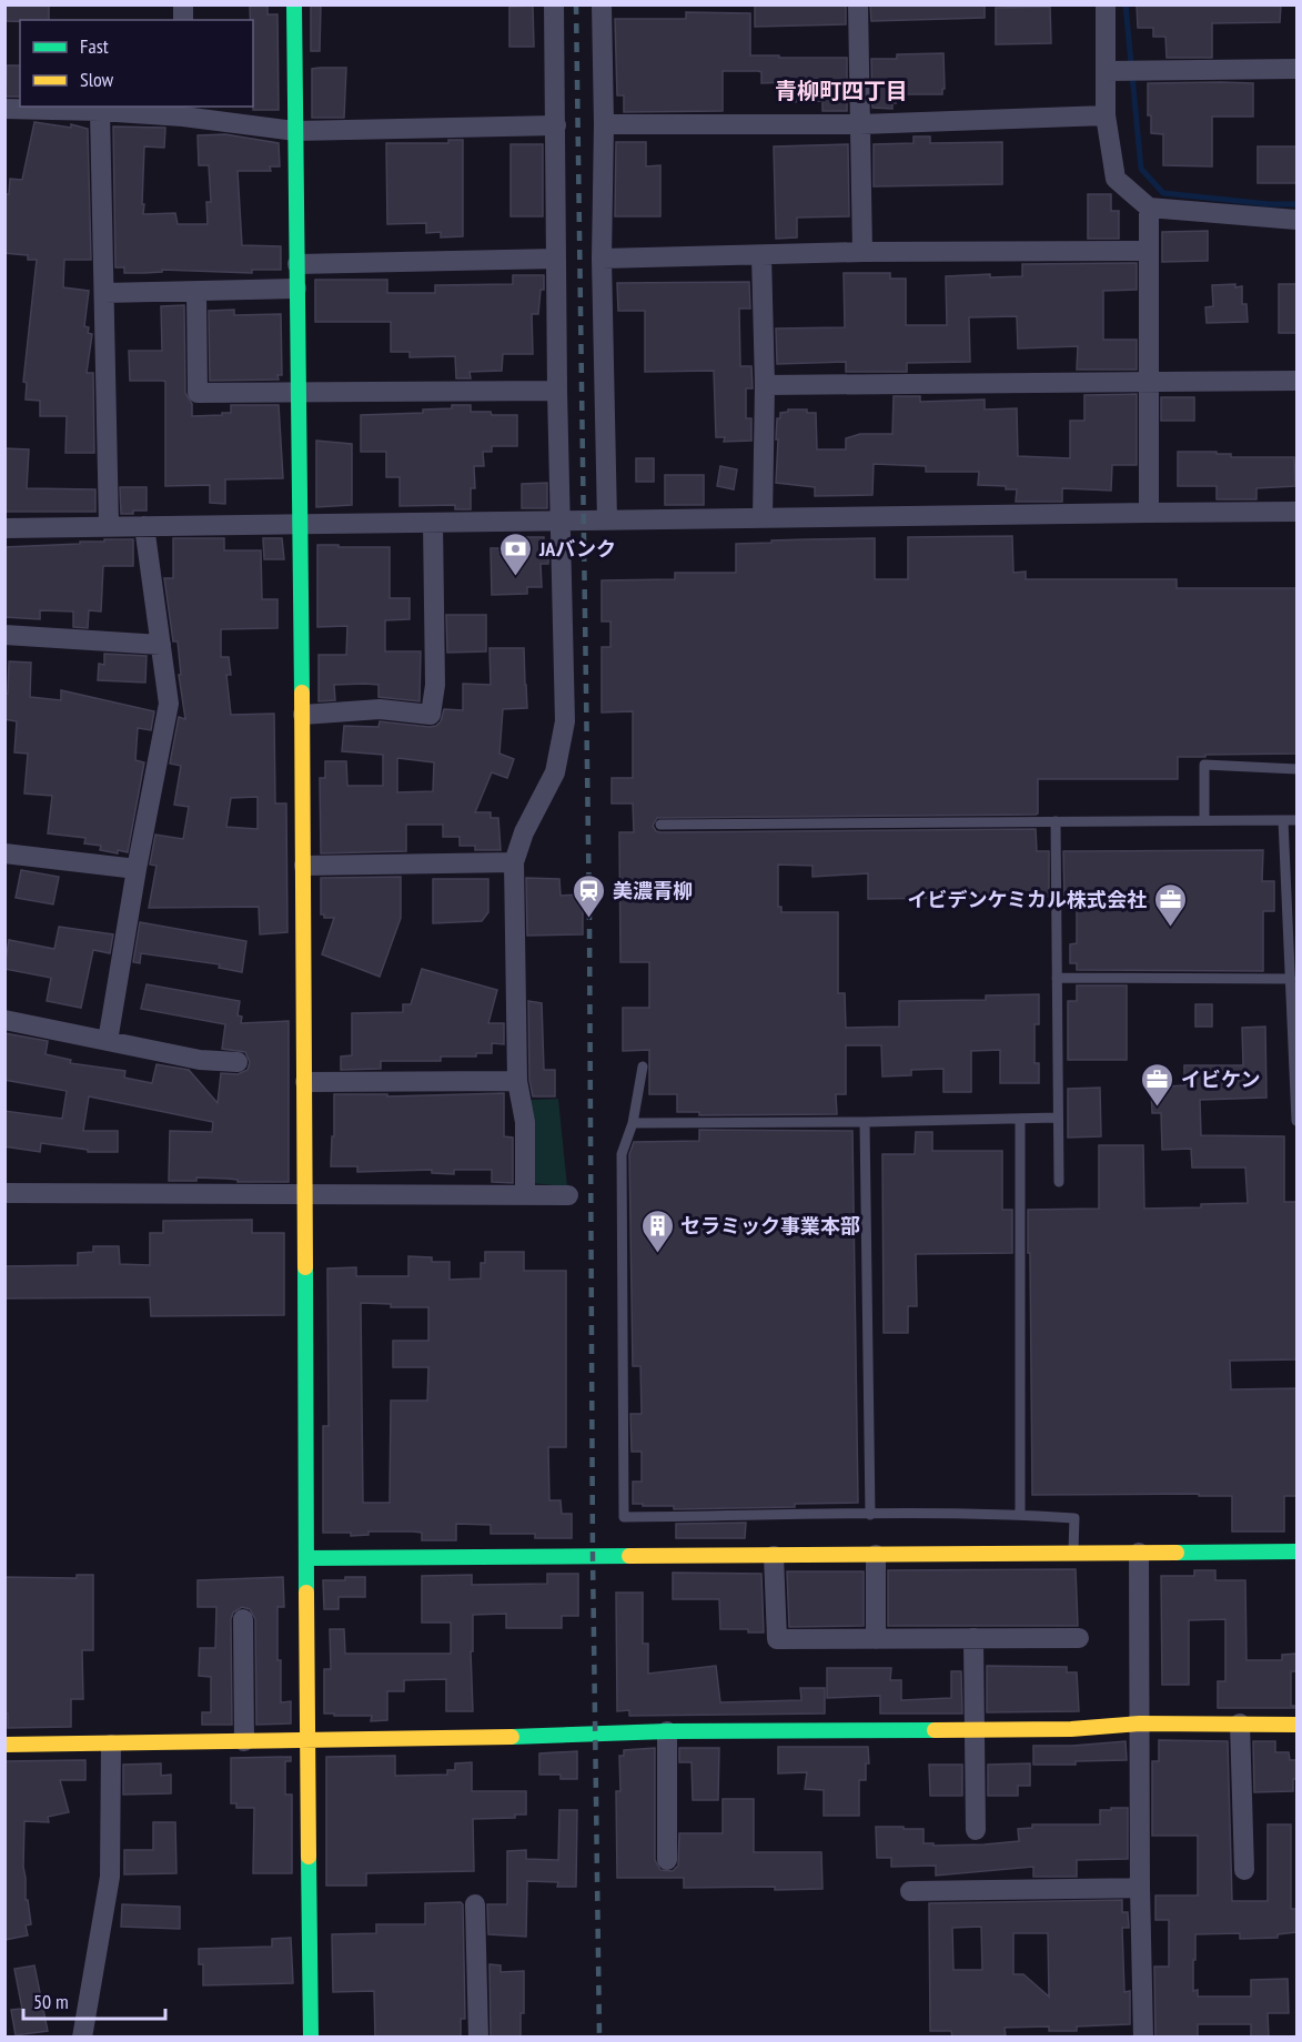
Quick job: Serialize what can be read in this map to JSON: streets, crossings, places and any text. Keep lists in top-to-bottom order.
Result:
{
  "districts": ["青柳町四丁目"],
  "places": {
    "bank": ["JAバンク"],
    "station": ["美濃青柳"],
    "office": ["イビデンケミカル株式会社", "イビケン"],
    "building": ["セラミック事業本部"]
  },
  "legend": ["Fast", "Slow"],
  "scale_bar": "50 m"
}
